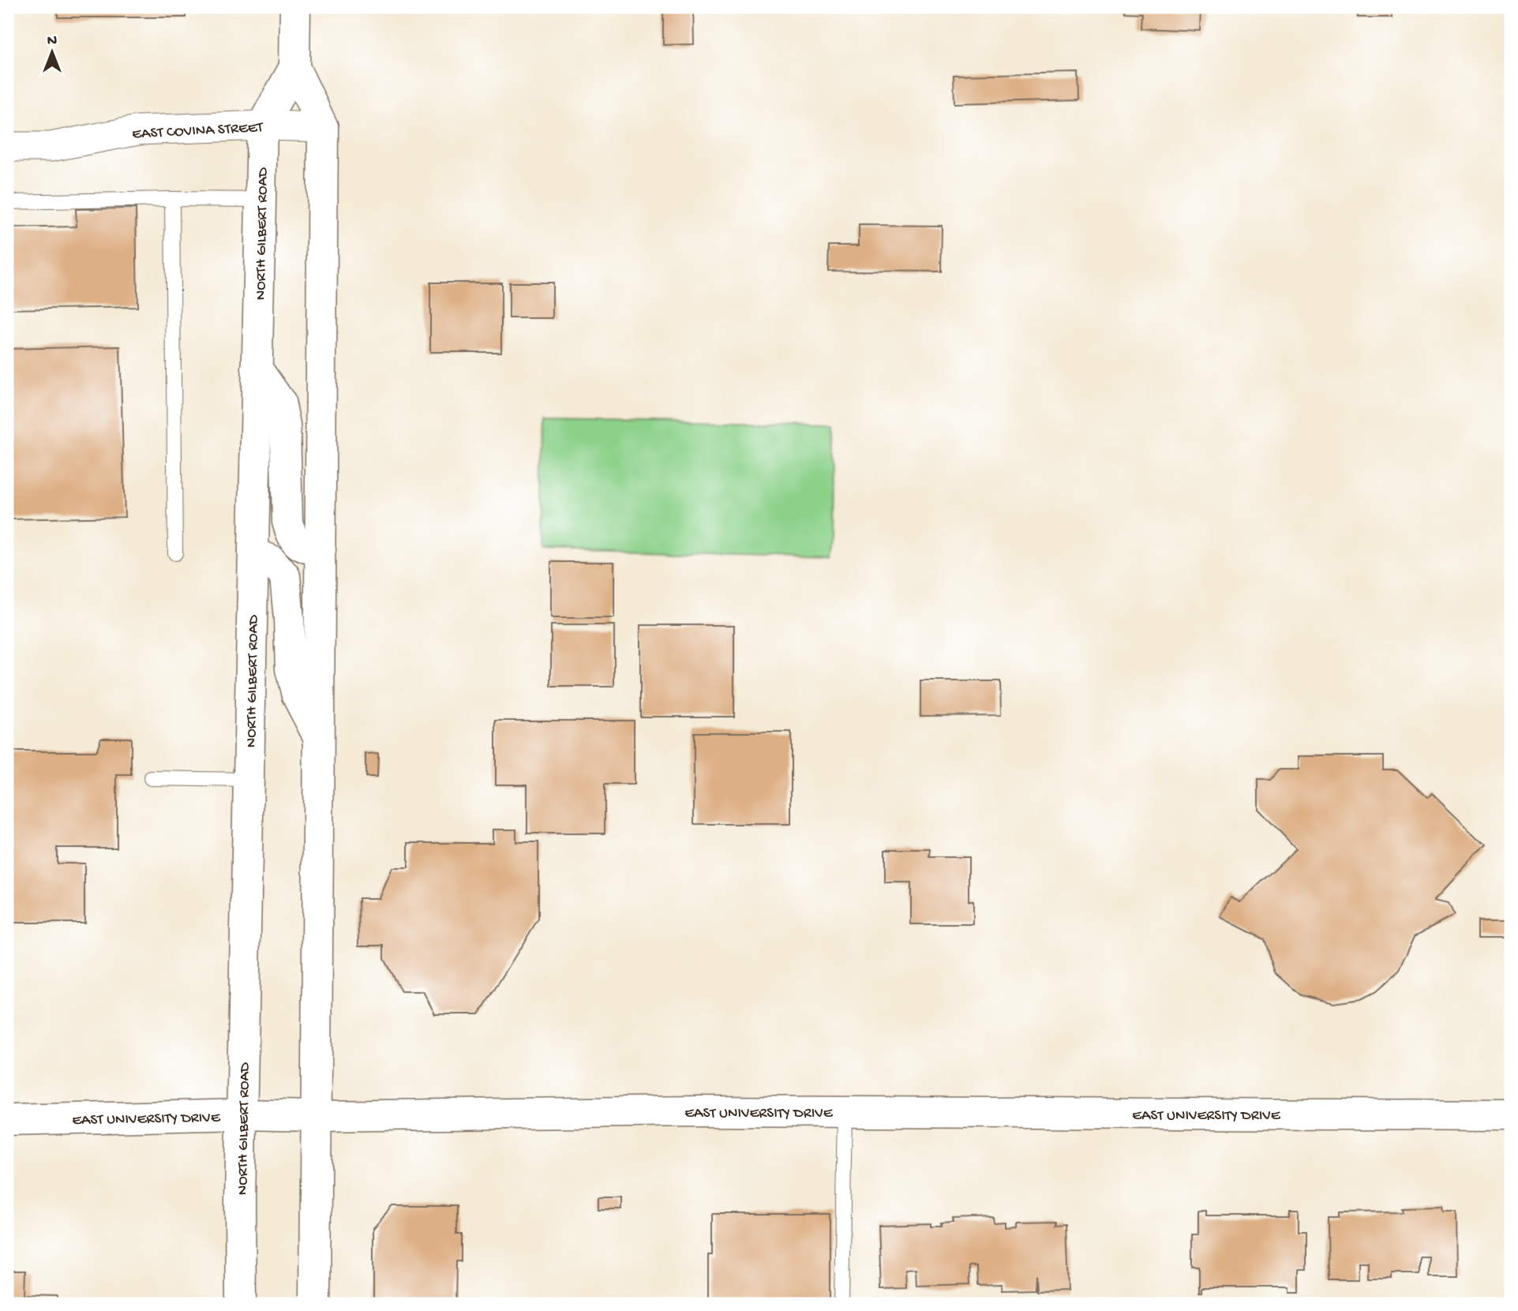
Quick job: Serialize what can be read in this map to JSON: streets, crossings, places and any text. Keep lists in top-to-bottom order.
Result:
{
  "streets": {
    "main road": ["NORTH GILBERT ROAD", "EAST UNIVERSITY DRIVE"],
    "street": ["EAST COVINA STREET"]
  },
  "crossings": [
    ["EAST COVINA STREET", "NORTH GILBERT ROAD"],
    ["NORTH GILBERT ROAD", "EAST UNIVERSITY DRIVE"]
  ],
  "north": "top"
}
